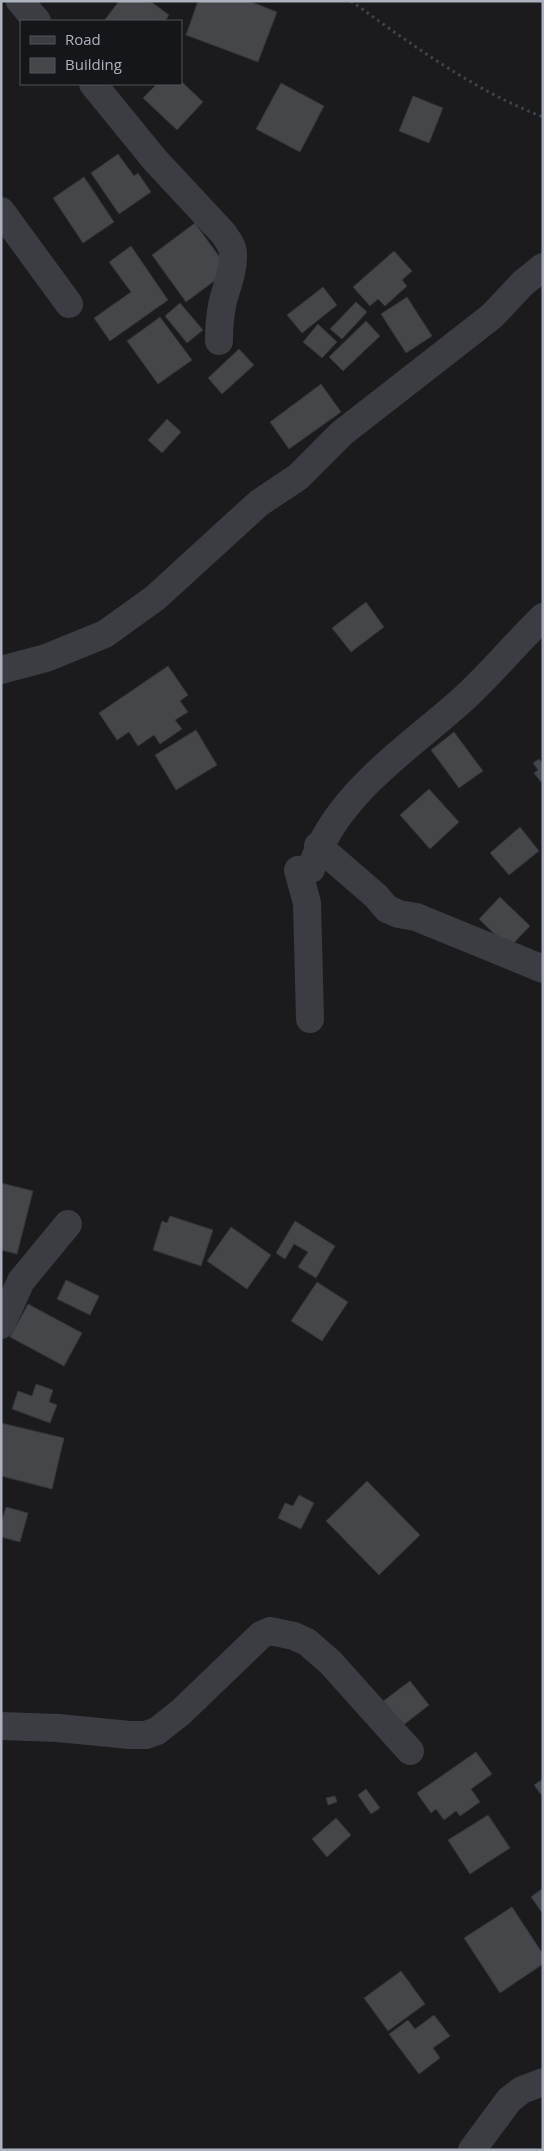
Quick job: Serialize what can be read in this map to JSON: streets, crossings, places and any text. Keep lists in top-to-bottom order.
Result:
{
  "legend": ["Road", "Building"]
}
